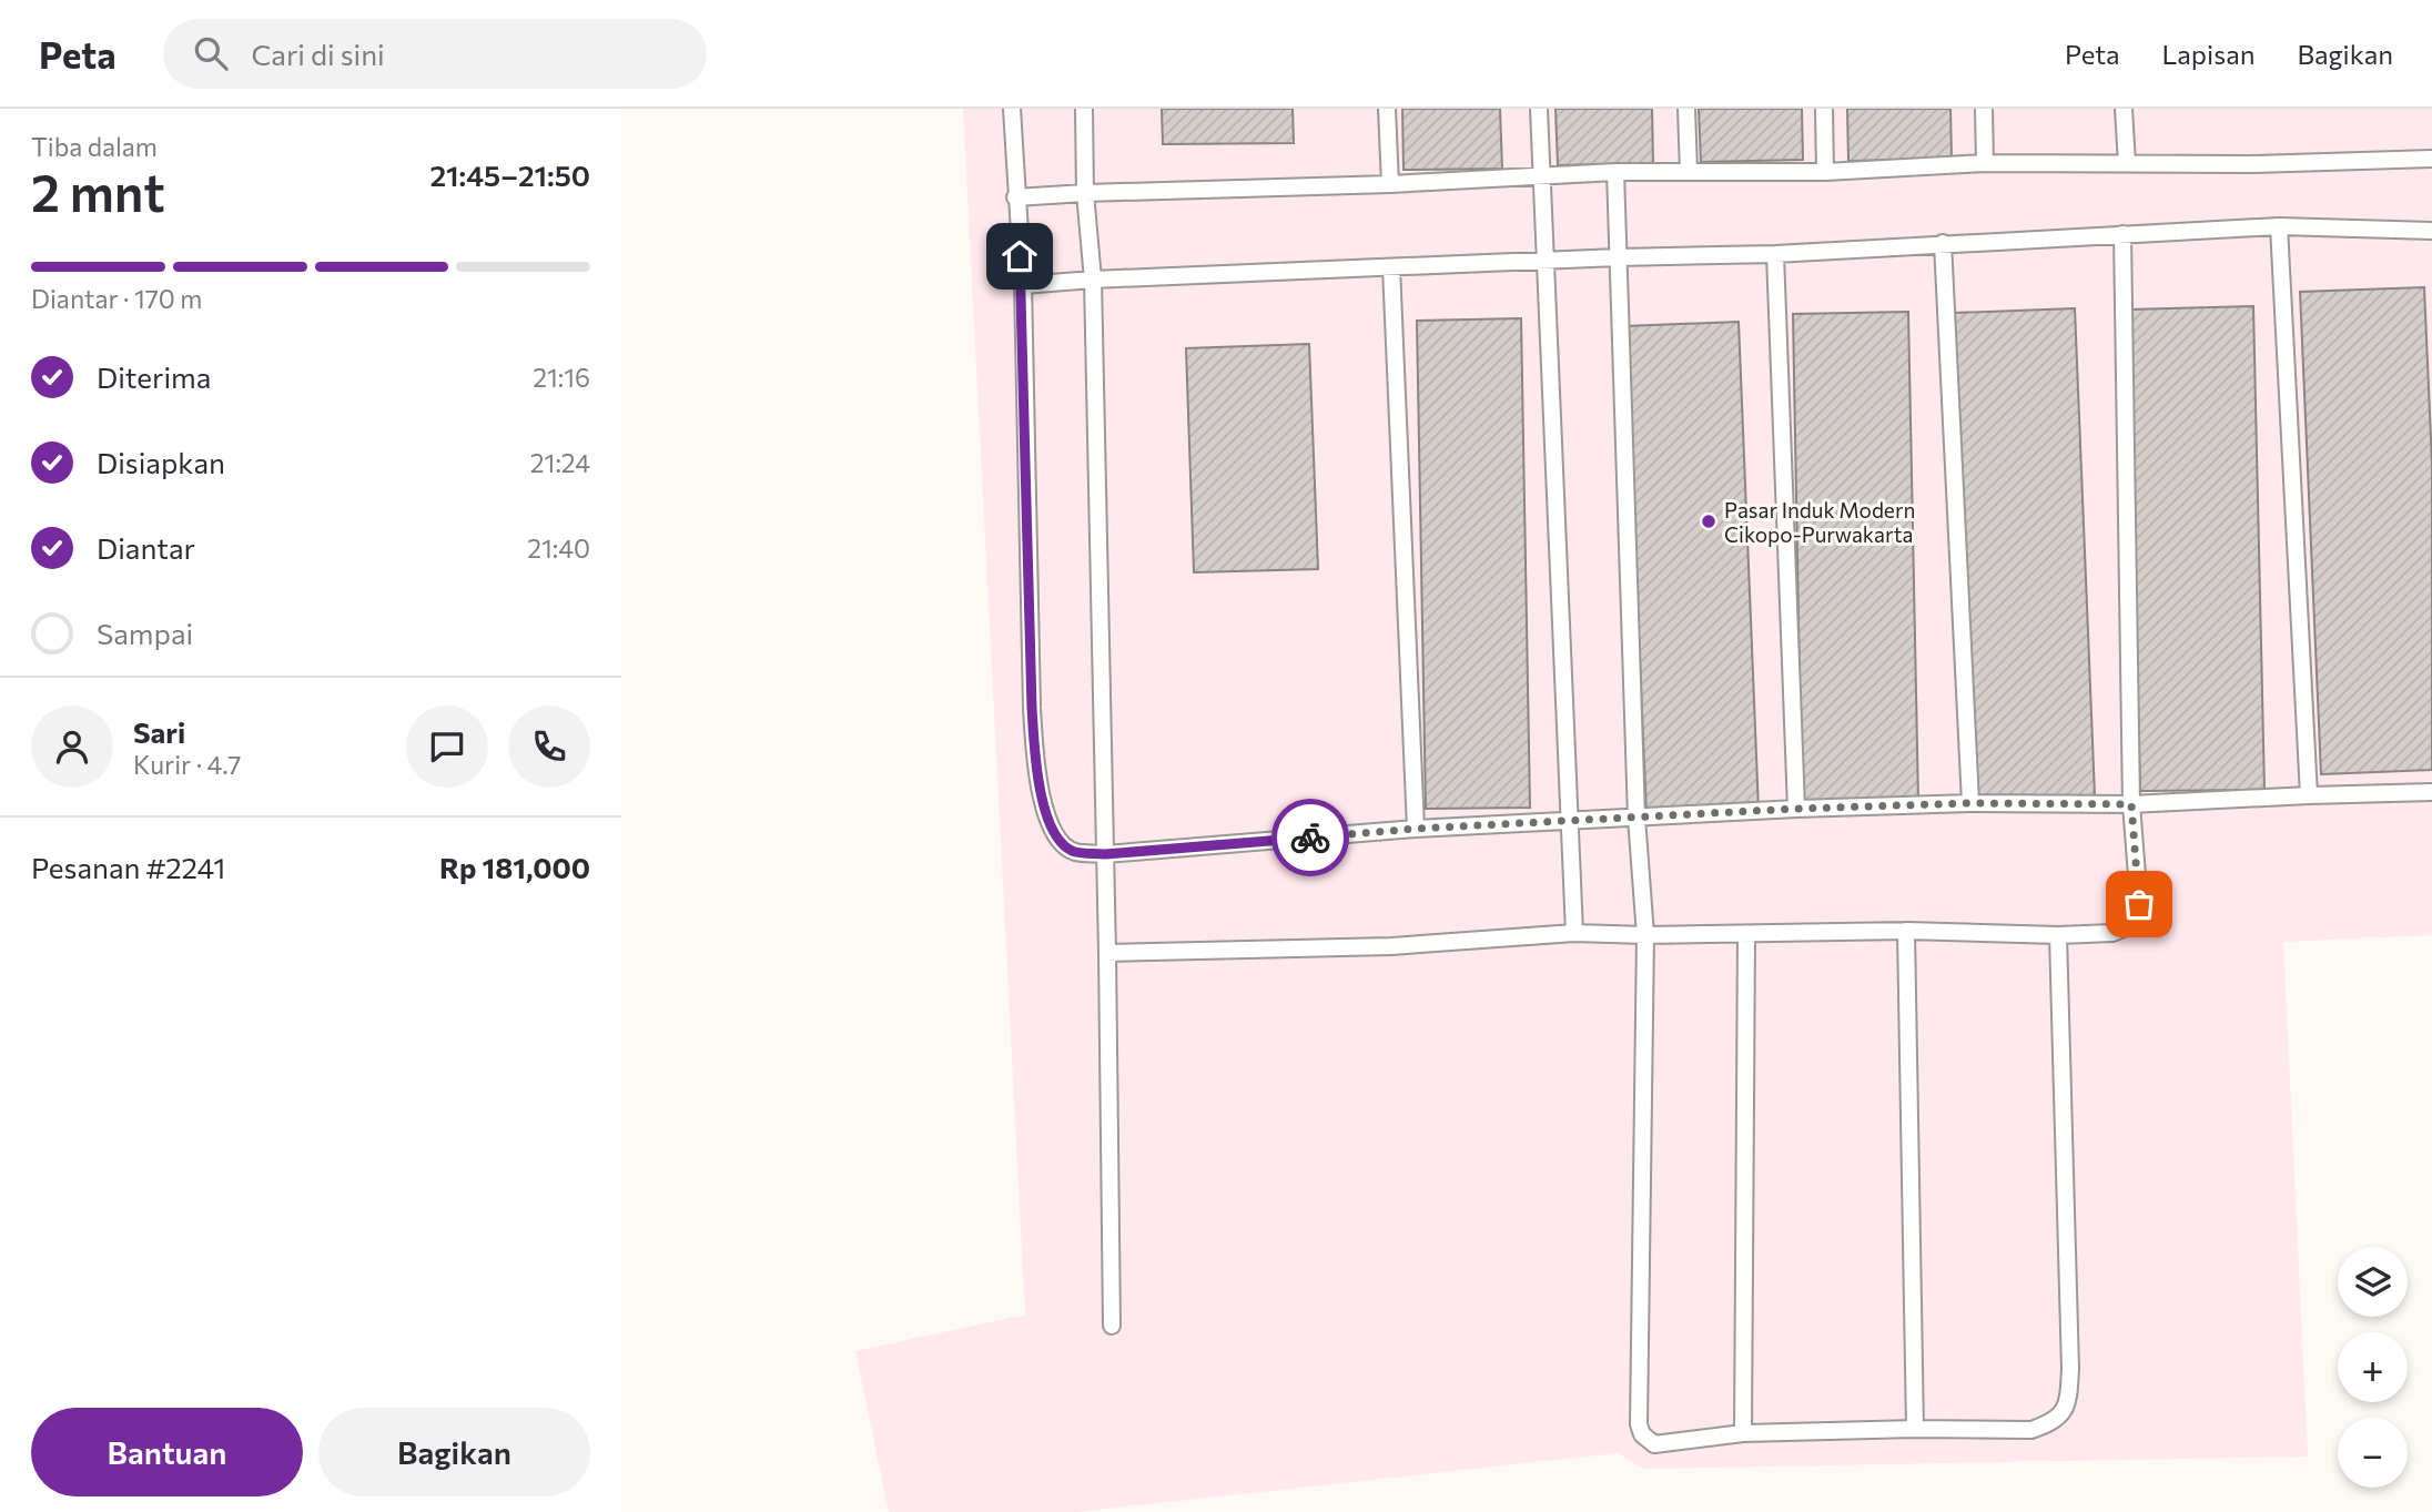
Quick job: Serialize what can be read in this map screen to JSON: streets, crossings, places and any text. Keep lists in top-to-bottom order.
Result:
{
  "places": ["Pasar Induk Modern Cikopo-Purwakarta"],
  "page": {
    "header": "Peta",
    "search": "Cari di sini",
    "nav": ["Peta", "Lapisan", "Bagikan"],
    "heading": ["2 mnt", "Tiba dalam", "21:45–21:50"],
    "panel": [
      "Sari",
      "Kurir · 4.7",
      "Pesanan #2241",
      "Rp 181,000"
    ],
    "bar": "Diantar · 170 m",
    "list": [
      ["Diterima", "21:16"],
      ["Disiapkan", "21:24"],
      ["Diantar", "21:40"],
      "Sampai"
    ],
    "map_buttons": ["+", "−"],
    "buttons": ["Bantuan", "Bagikan"]
  }
}
